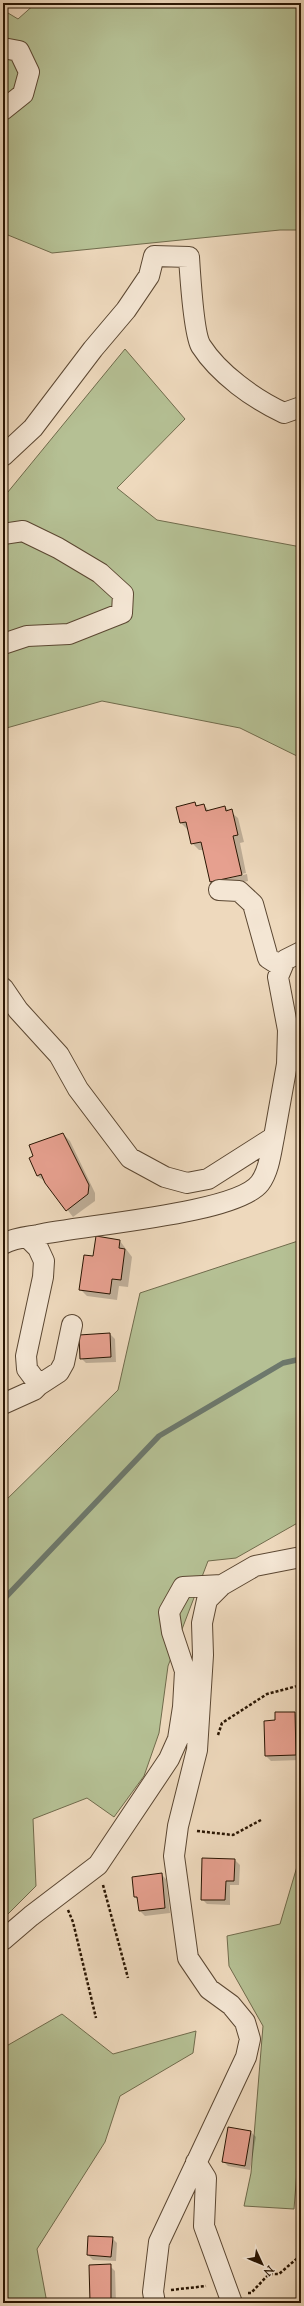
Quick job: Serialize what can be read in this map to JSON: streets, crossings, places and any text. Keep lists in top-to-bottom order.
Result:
{
  "north": "bottom right"
}
